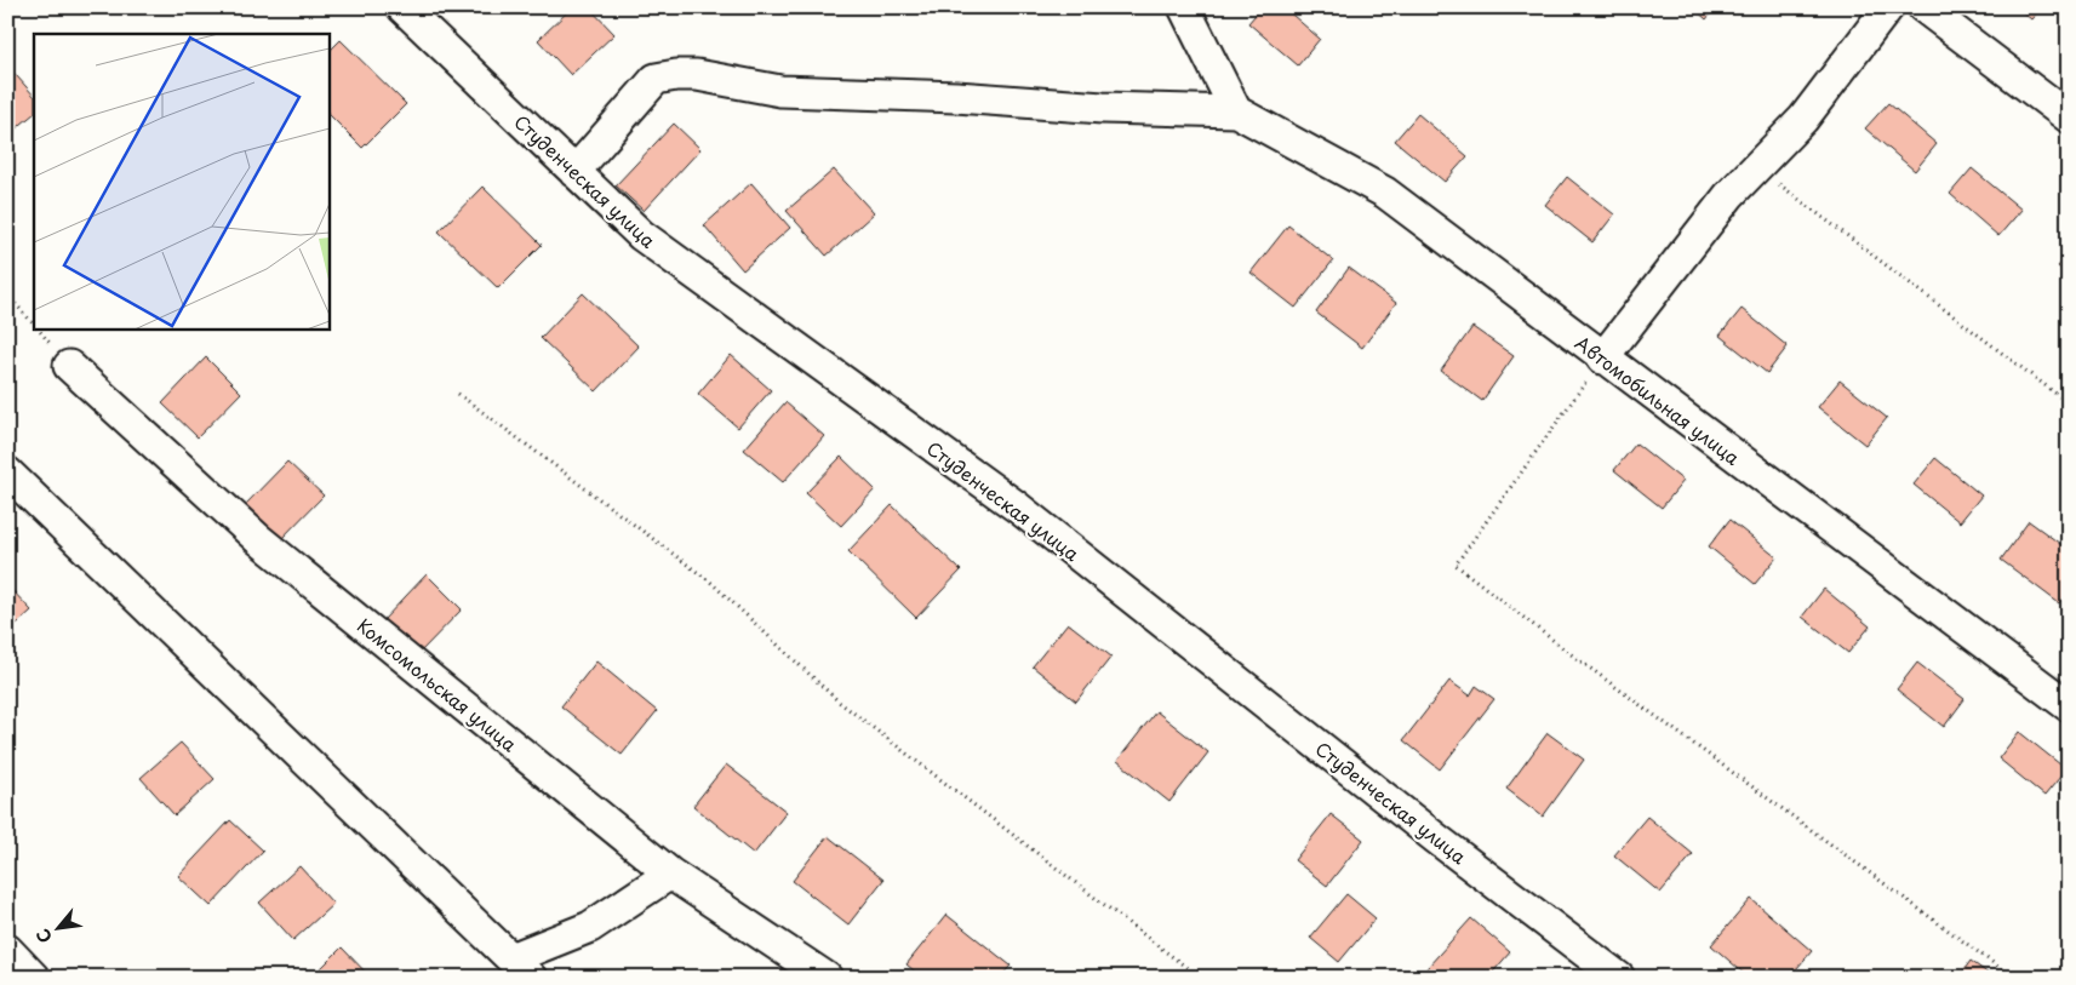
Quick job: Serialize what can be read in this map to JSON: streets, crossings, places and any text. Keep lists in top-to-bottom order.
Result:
{
  "streets": {
    "street": ["Студенческая улица", "Автомобильная улица", "Комсомольская улица"]
  },
  "north": "bottom left"
}
